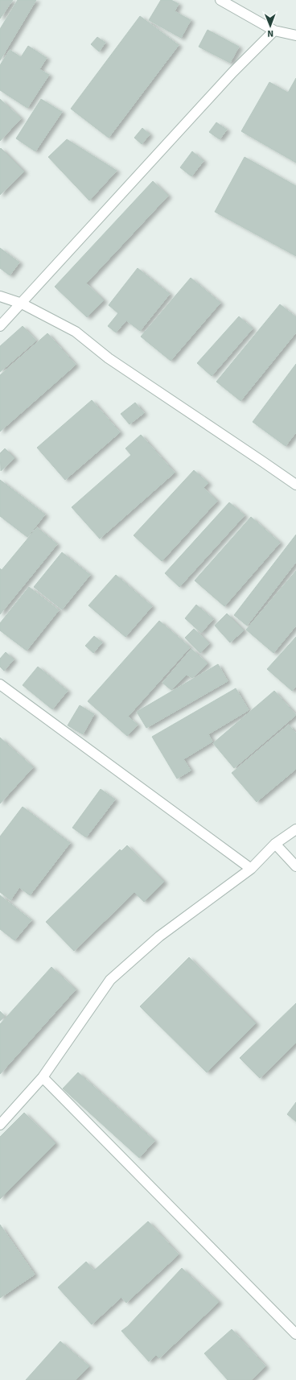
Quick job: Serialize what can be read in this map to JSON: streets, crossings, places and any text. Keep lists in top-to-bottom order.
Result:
{
  "north": "bottom"
}
